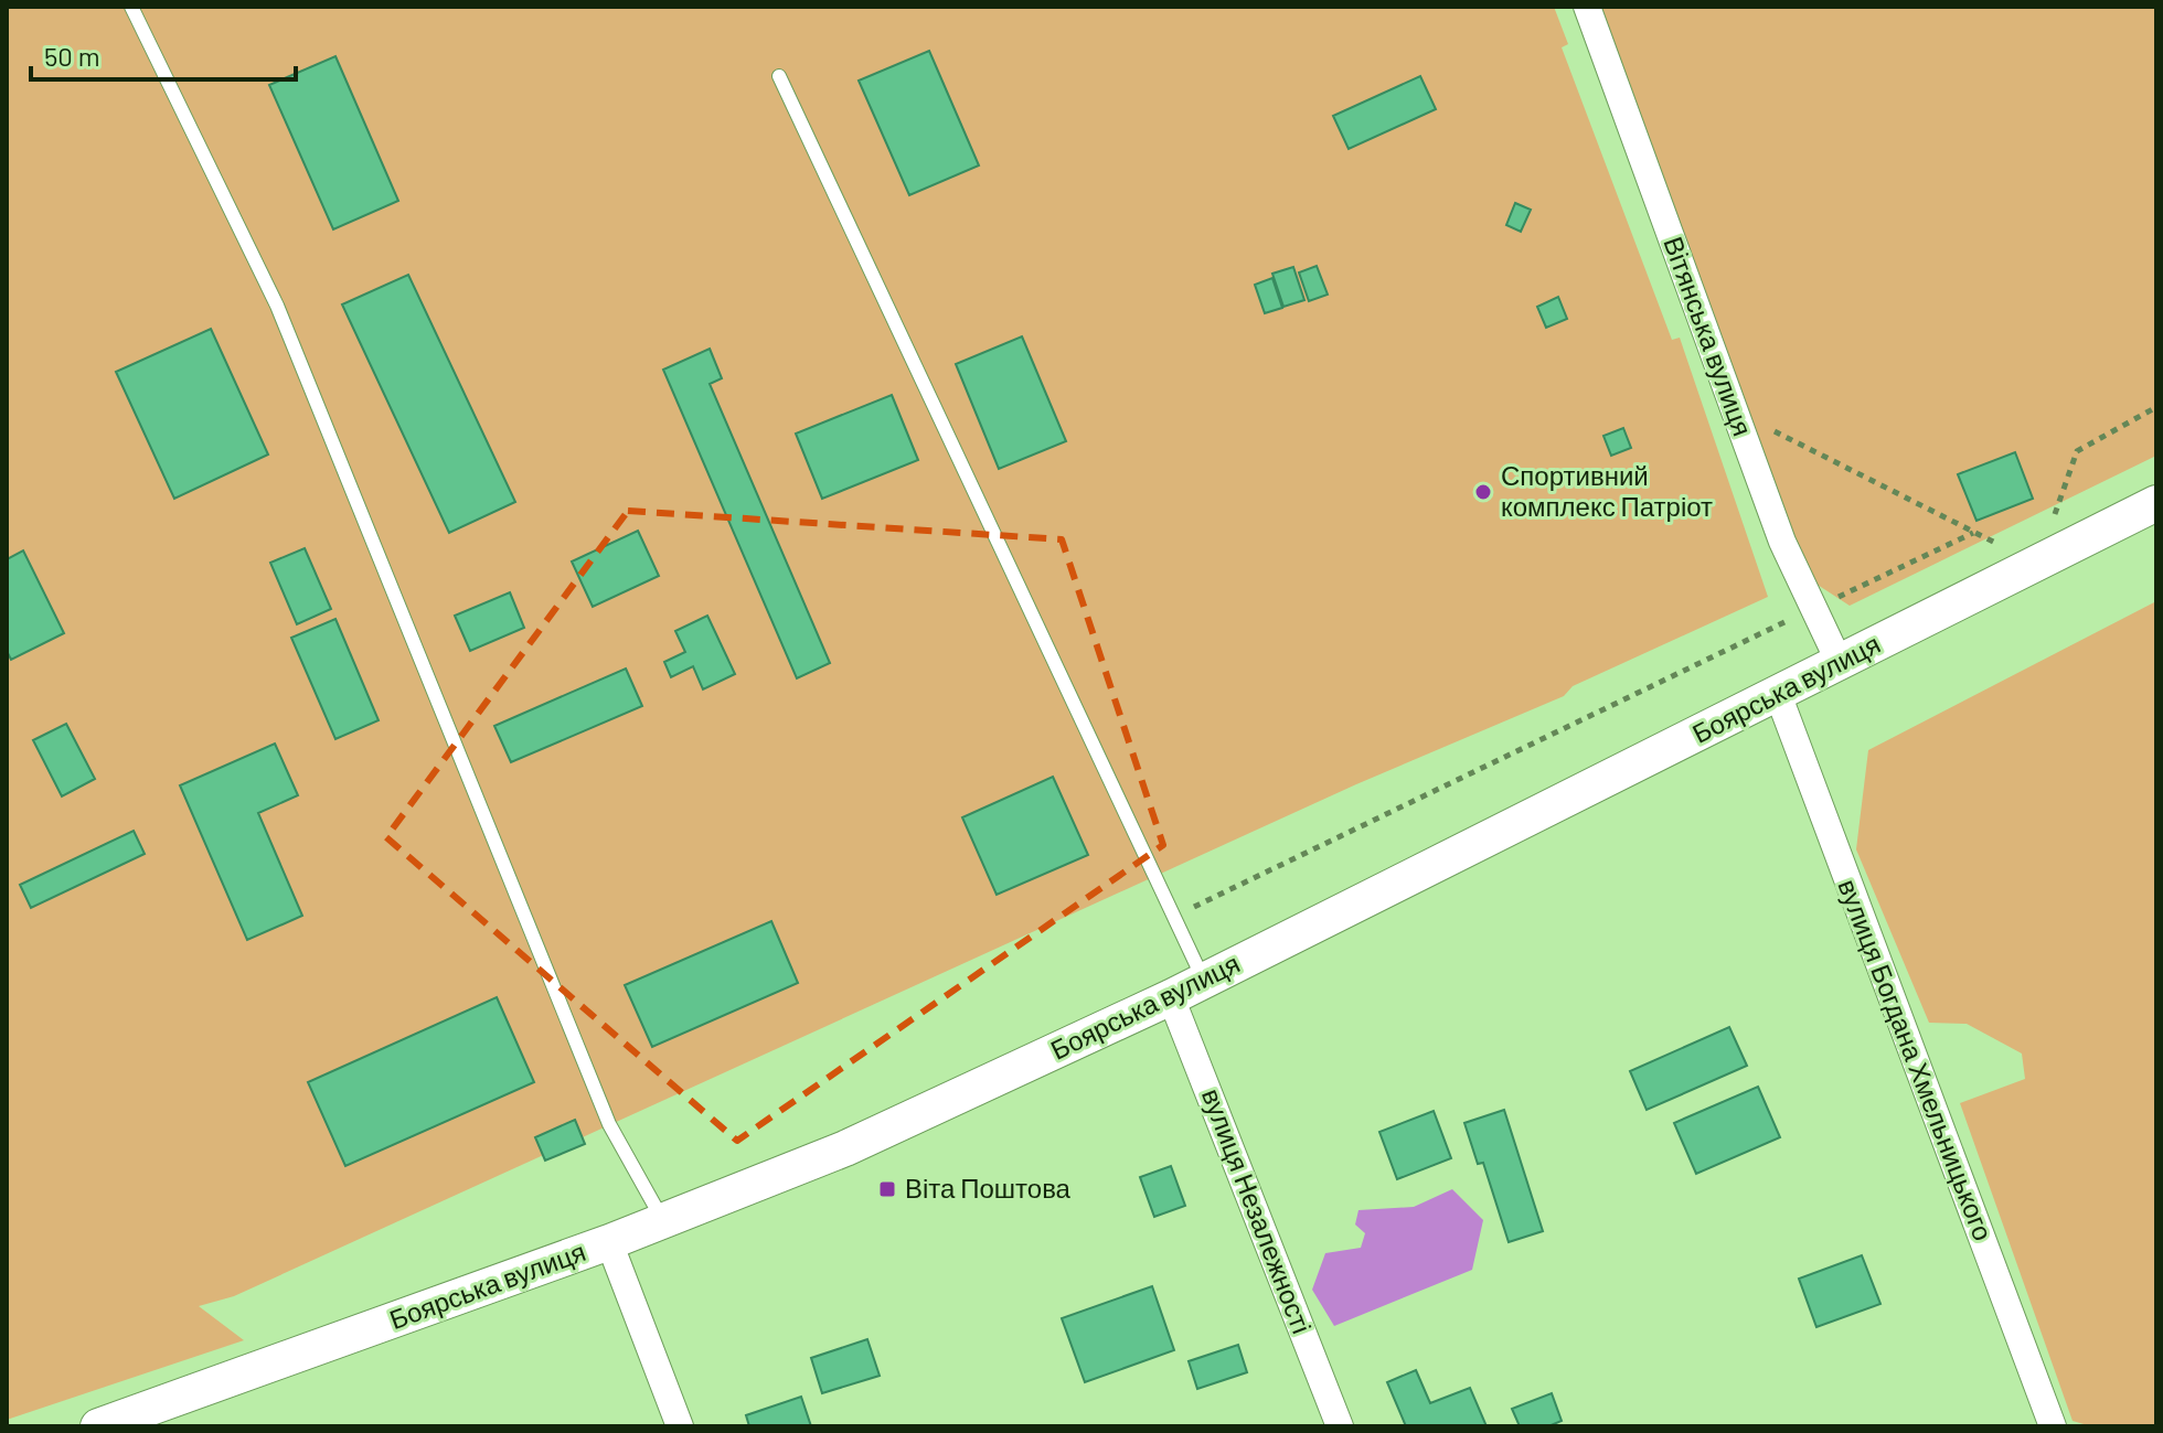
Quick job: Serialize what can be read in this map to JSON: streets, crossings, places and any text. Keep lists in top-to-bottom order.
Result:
{
  "streets": {
    "street": [
      "Вітянська вулиця",
      "Боярська вулиця",
      "вулиця Богдана Хмельницького",
      "вулиця Незалежності"
    ]
  },
  "crossings": [
    ["Вітянська вулиця", "Боярська вулиця"],
    ["Боярська вулиця", "вулиця Богдана Хмельницького"],
    ["Боярська вулиця", "вулиця Незалежності"]
  ],
  "places": {
    "other": ["Спортивний комплекс Патріот"],
    "transit": ["Віта Поштова"]
  },
  "scale_bar": "50 m"
}
